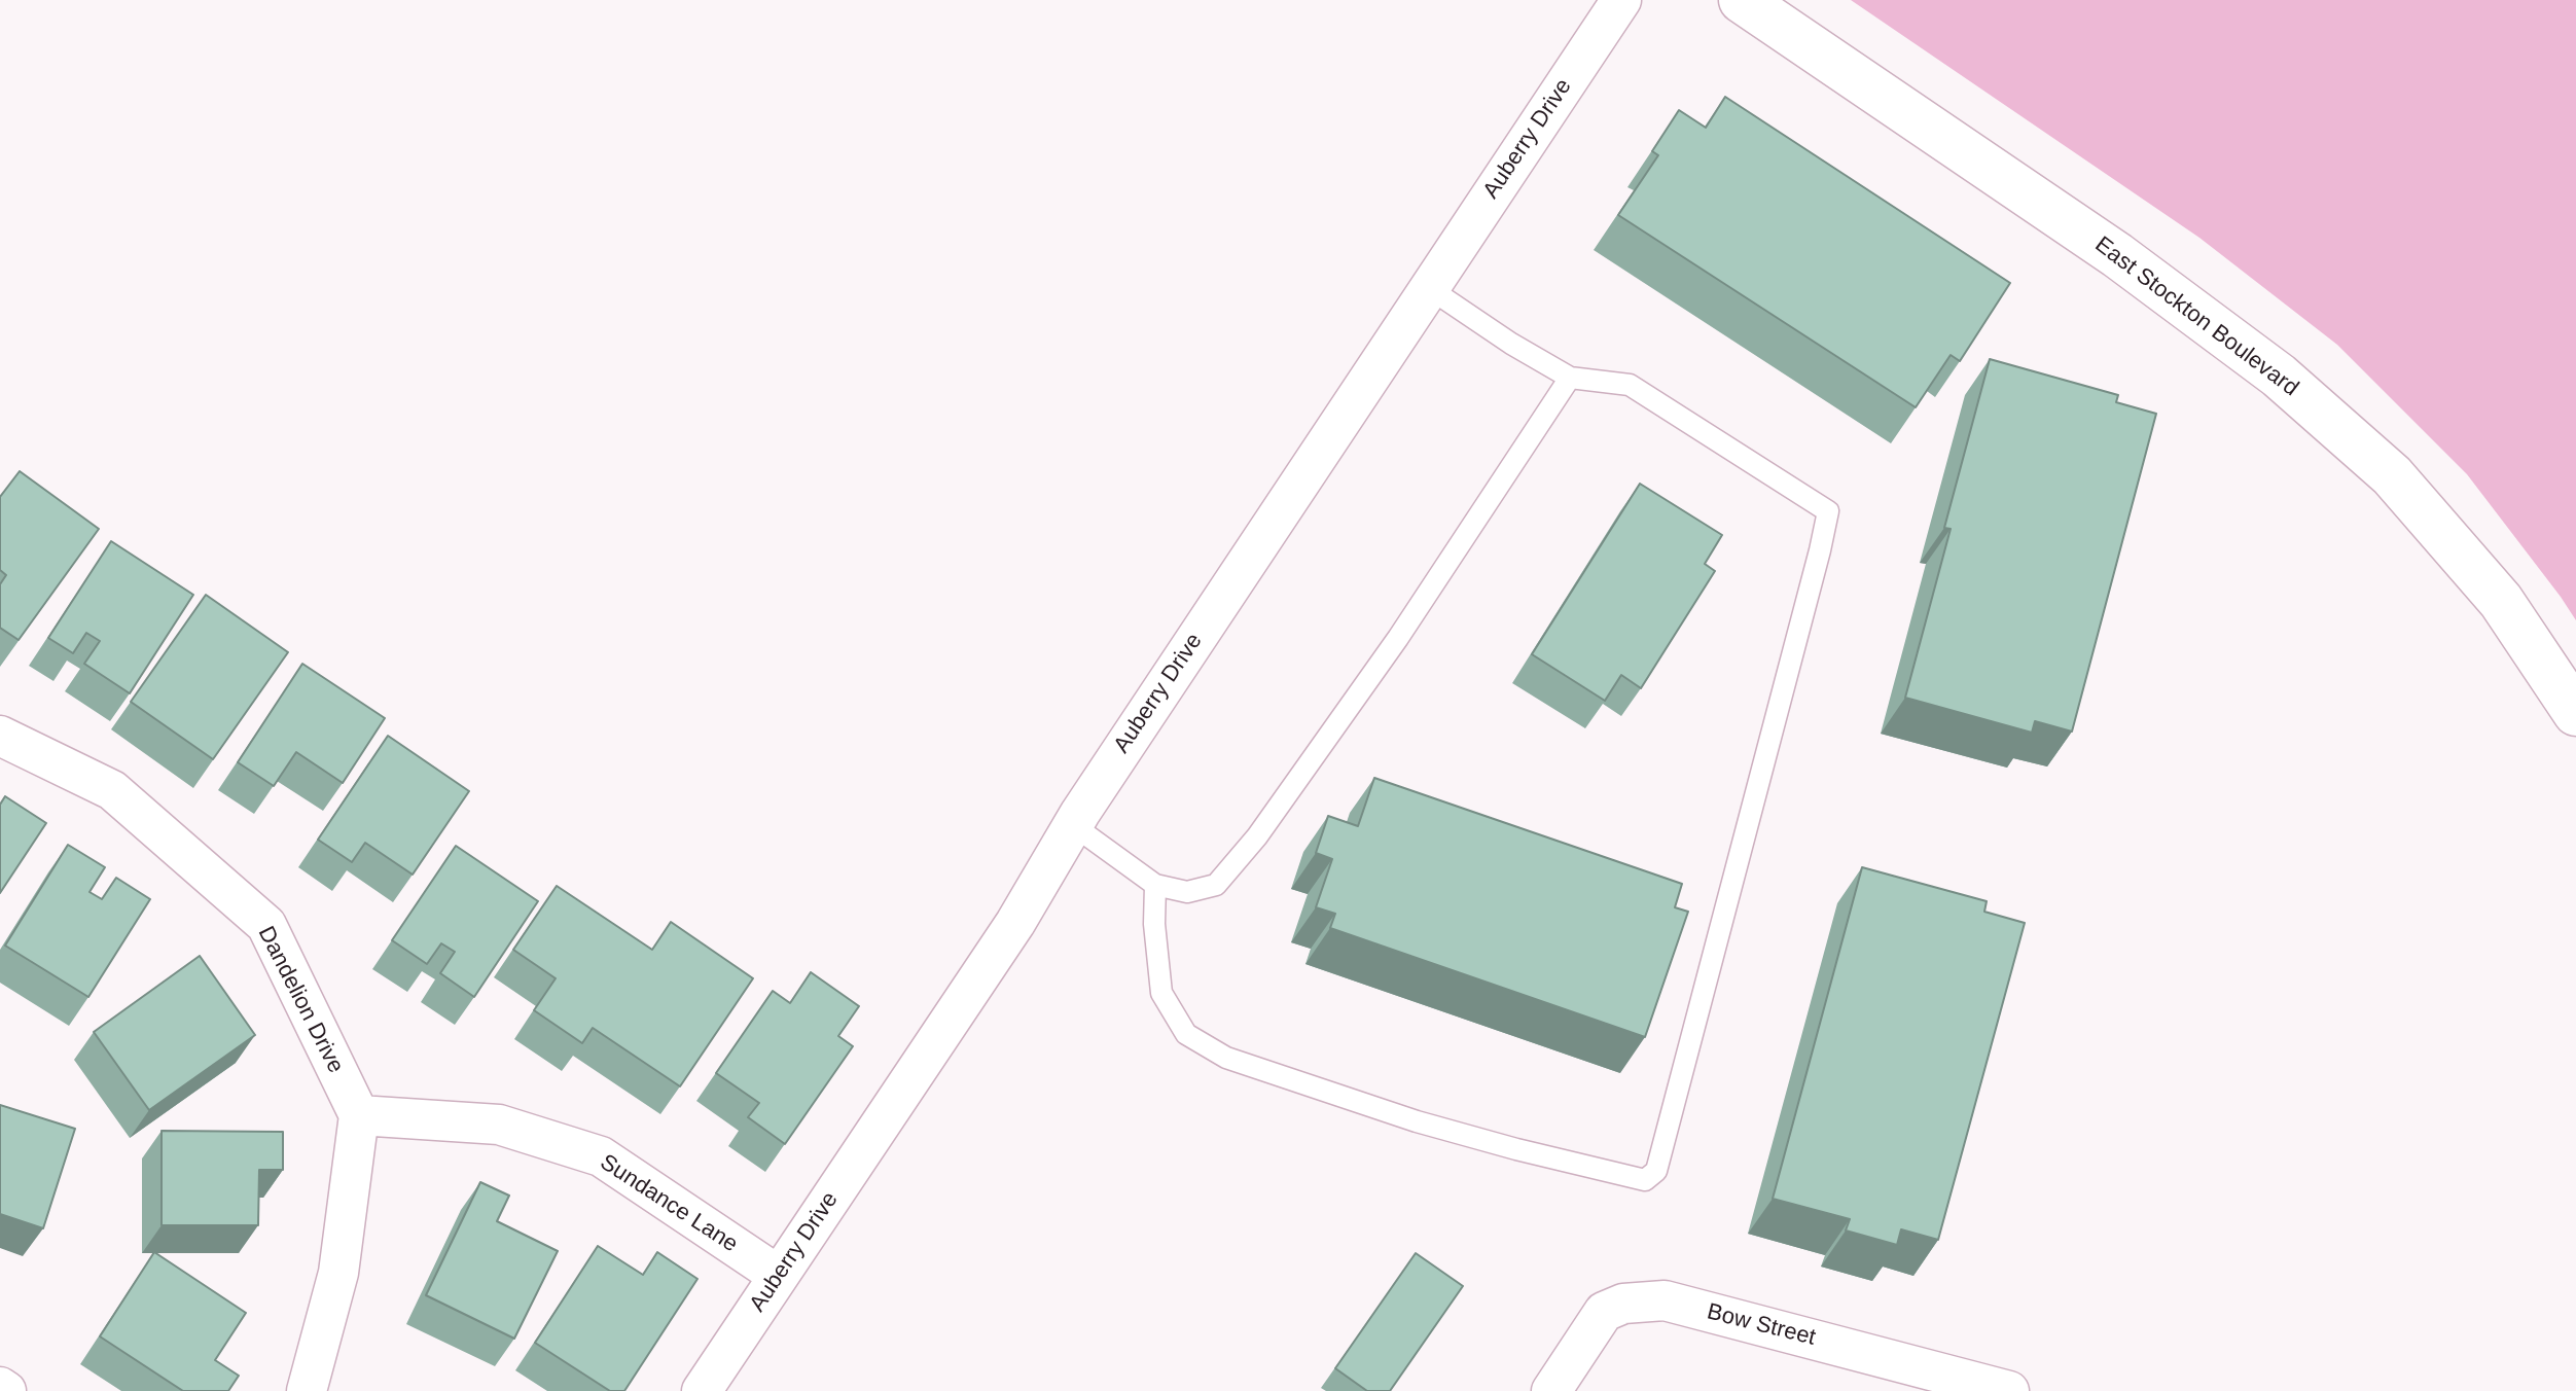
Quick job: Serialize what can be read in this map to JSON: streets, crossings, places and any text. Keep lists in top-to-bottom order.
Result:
{
  "streets": {
    "street": [
      "Auberry Drive",
      "East Stockton Boulevard",
      "Dandelion Drive",
      "Sundance Lane",
      "Bow Street"
    ]
  },
  "crossings": [
    ["Auberry Drive", "Sundance Lane"],
    ["Dandelion Drive", "Sundance Lane"]
  ]
}
